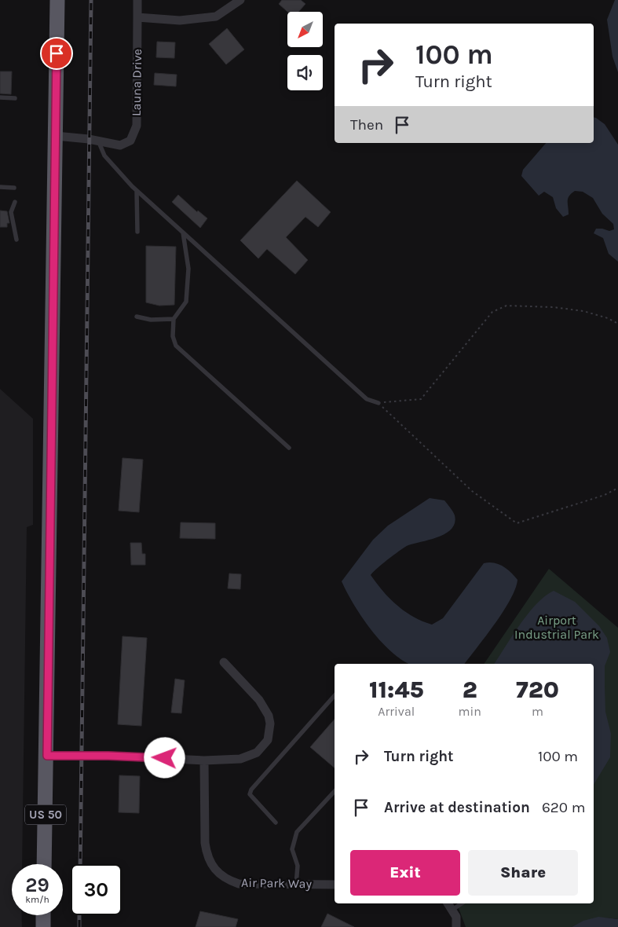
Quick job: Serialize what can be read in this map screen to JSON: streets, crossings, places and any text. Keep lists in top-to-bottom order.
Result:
{
  "streets": {
    "highway": ["US 50"],
    "street": ["Launa Drive", "Air Park Way"]
  },
  "crossings": [
    ["Launa Drive", "US 50"]
  ],
  "parks": ["Airport Industrial Park"],
  "north": "bottom left",
  "page": {
    "turn": ["100 m", "Turn right"],
    "then": "Then",
    "eta": [
      "11:45",
      "Arrival",
      "2",
      "min",
      "720",
      "m"
    ],
    "list": [
      {
        "name": "Turn right",
        "value": "100 m"
      },
      {
        "name": "Arrive at destination",
        "value": "620 m"
      }
    ],
    "buttons": ["Exit", "Share"],
    "speed": "29 km/h",
    "limit": "30"
  }
}
